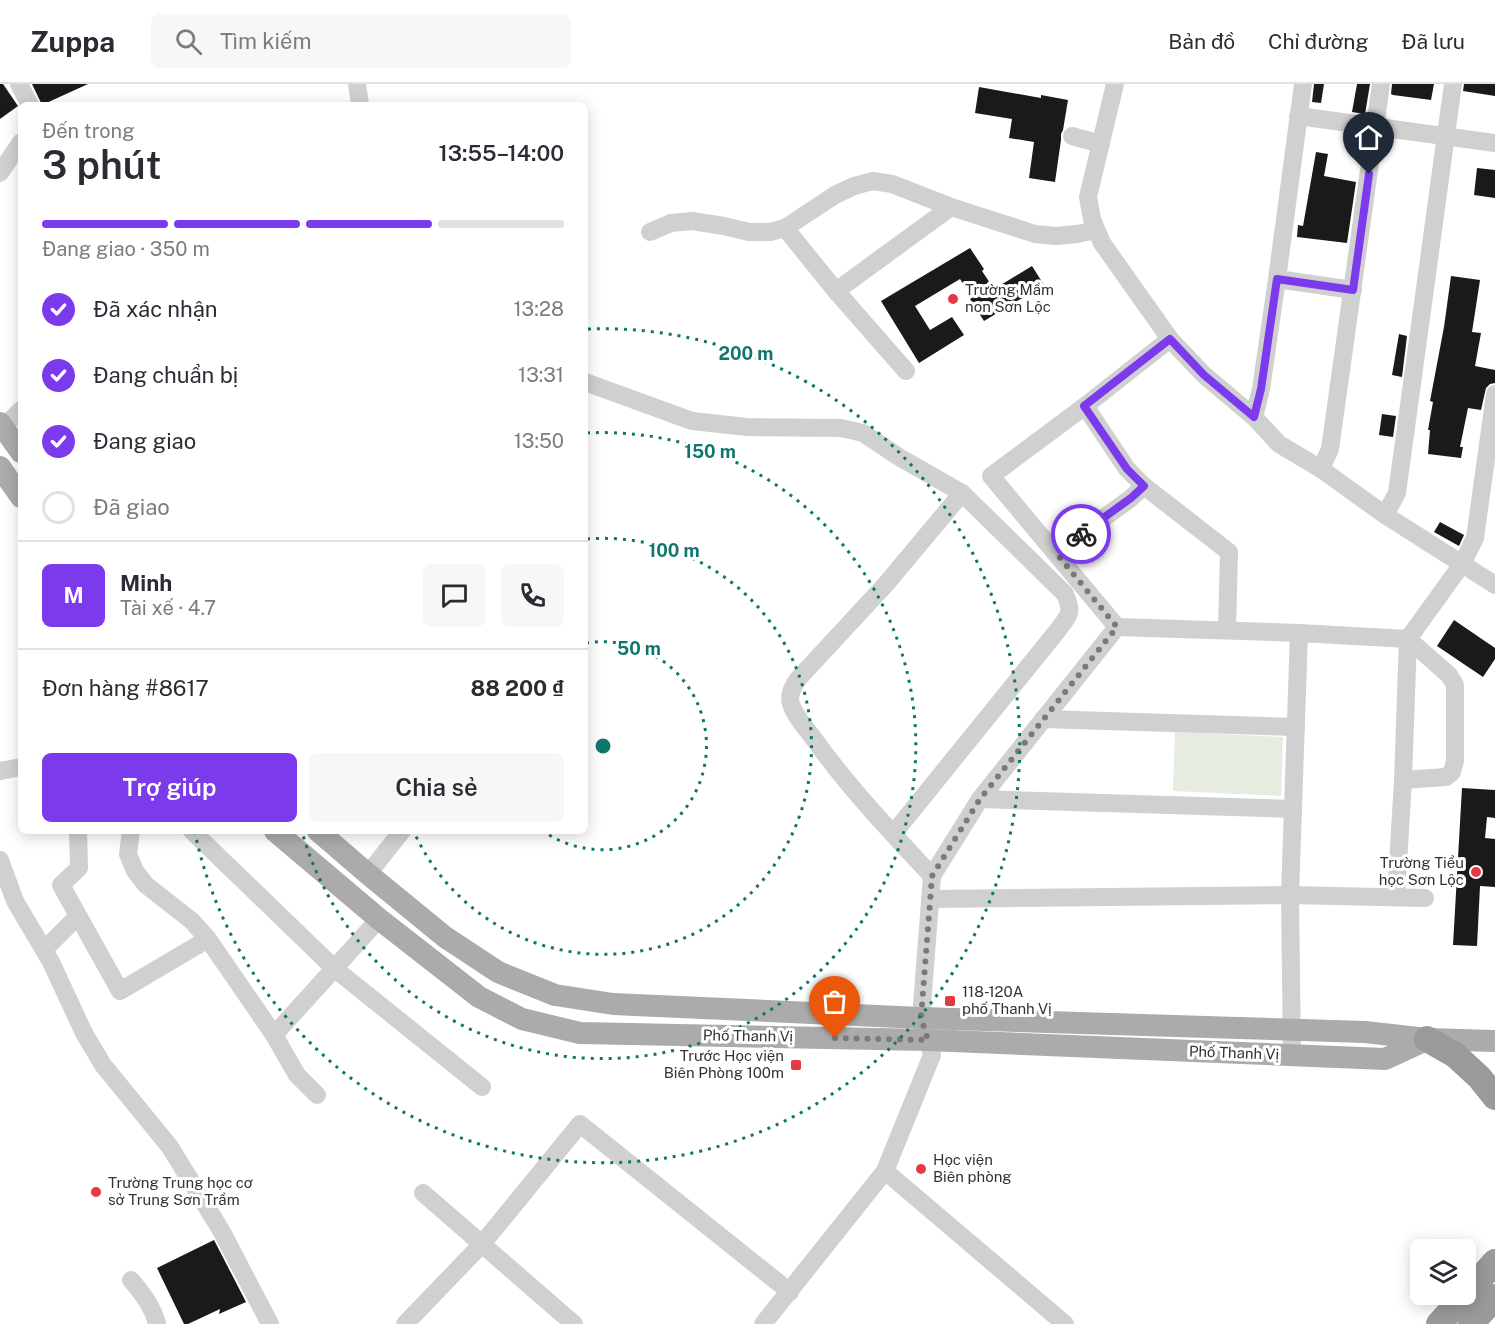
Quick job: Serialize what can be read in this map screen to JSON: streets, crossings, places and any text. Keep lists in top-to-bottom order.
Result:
{
  "streets": {
    "main road": ["Phố Thanh Vị"]
  },
  "places": {
    "other": [
      "Trường Mầm non Sơn Lộc",
      "Trường Tiểu học Sơn Lộc",
      "Học viện Biên phòng",
      "Trường Trung học cơ sở Trung Sơn Trầm"
    ],
    "transit": ["118-120A phố Thanh Vị", "Trước Học viện Biên Phòng 100m"]
  },
  "page": {
    "header": "Zuppa",
    "search": "Tìm kiếm",
    "nav": ["Bản đồ", "Chỉ đường", "Đã lưu"],
    "heading": ["3 phút", "Đến trong", "13:55–14:00"],
    "panel": [
      "Minh",
      "Tài xế · 4.7",
      "Đơn hàng #8617",
      "88 200 ₫"
    ],
    "bar": "Đang giao · 350 m",
    "list": [
      ["Đã xác nhận", "13:28"],
      ["Đang chuẩn bị", "13:31"],
      ["Đang giao", "13:50"],
      "Đã giao"
    ],
    "round": "M",
    "buttons": ["Trợ giúp", "Chia sẻ"]
  },
  "rings": [
    "200 m",
    "150 m",
    "100 m",
    "50 m"
  ]
}
